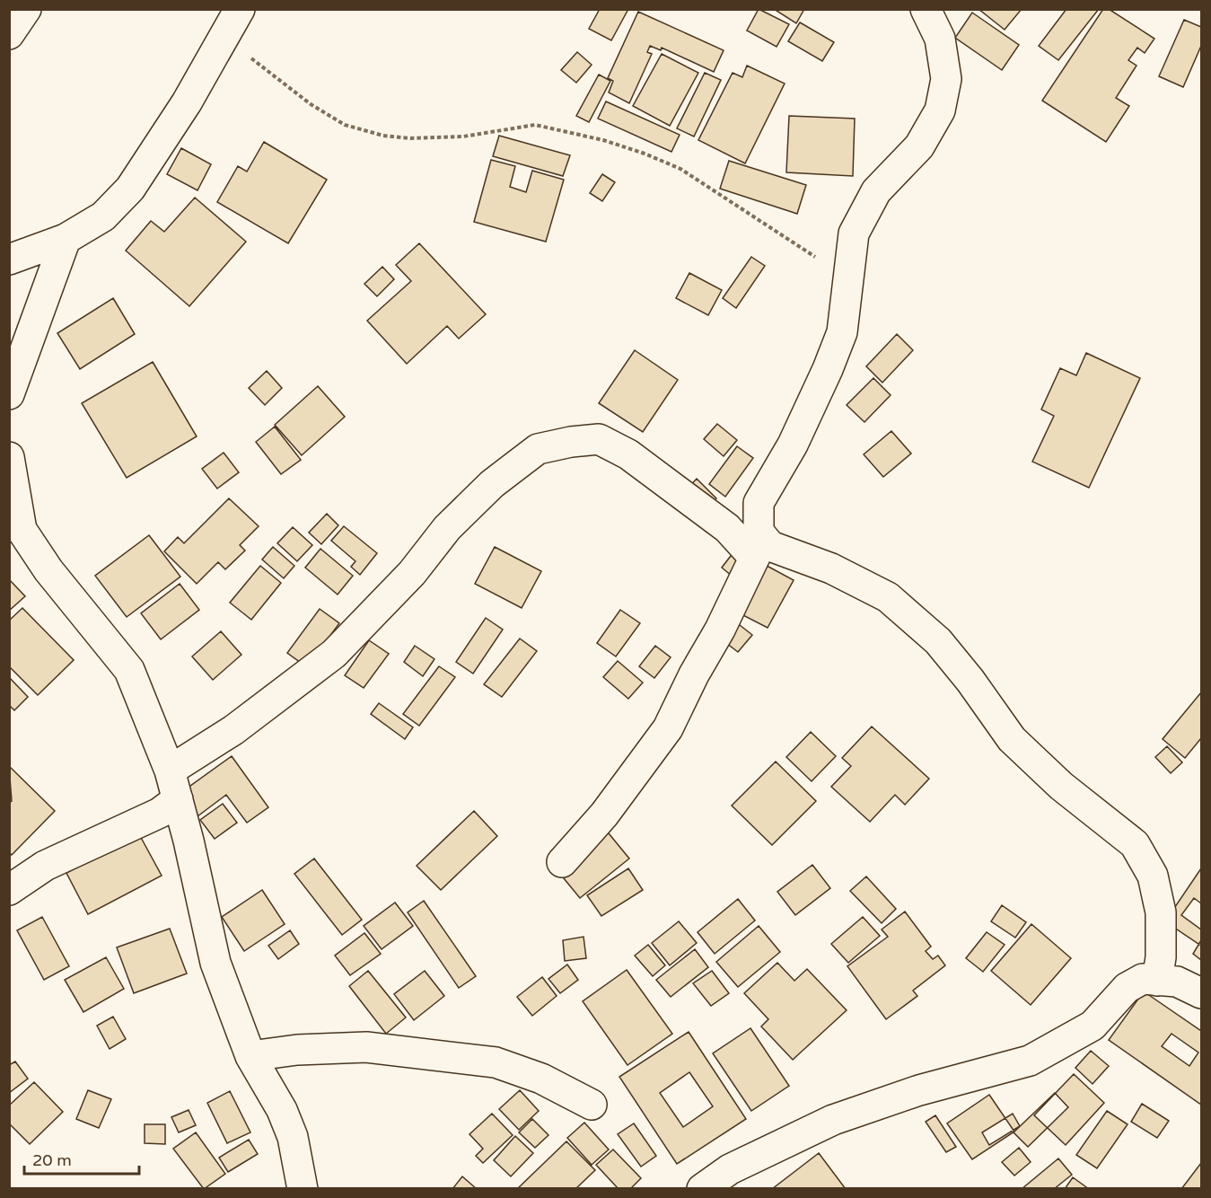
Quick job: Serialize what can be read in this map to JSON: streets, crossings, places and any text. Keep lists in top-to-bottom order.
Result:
{
  "scale_bar": "20 m"
}
